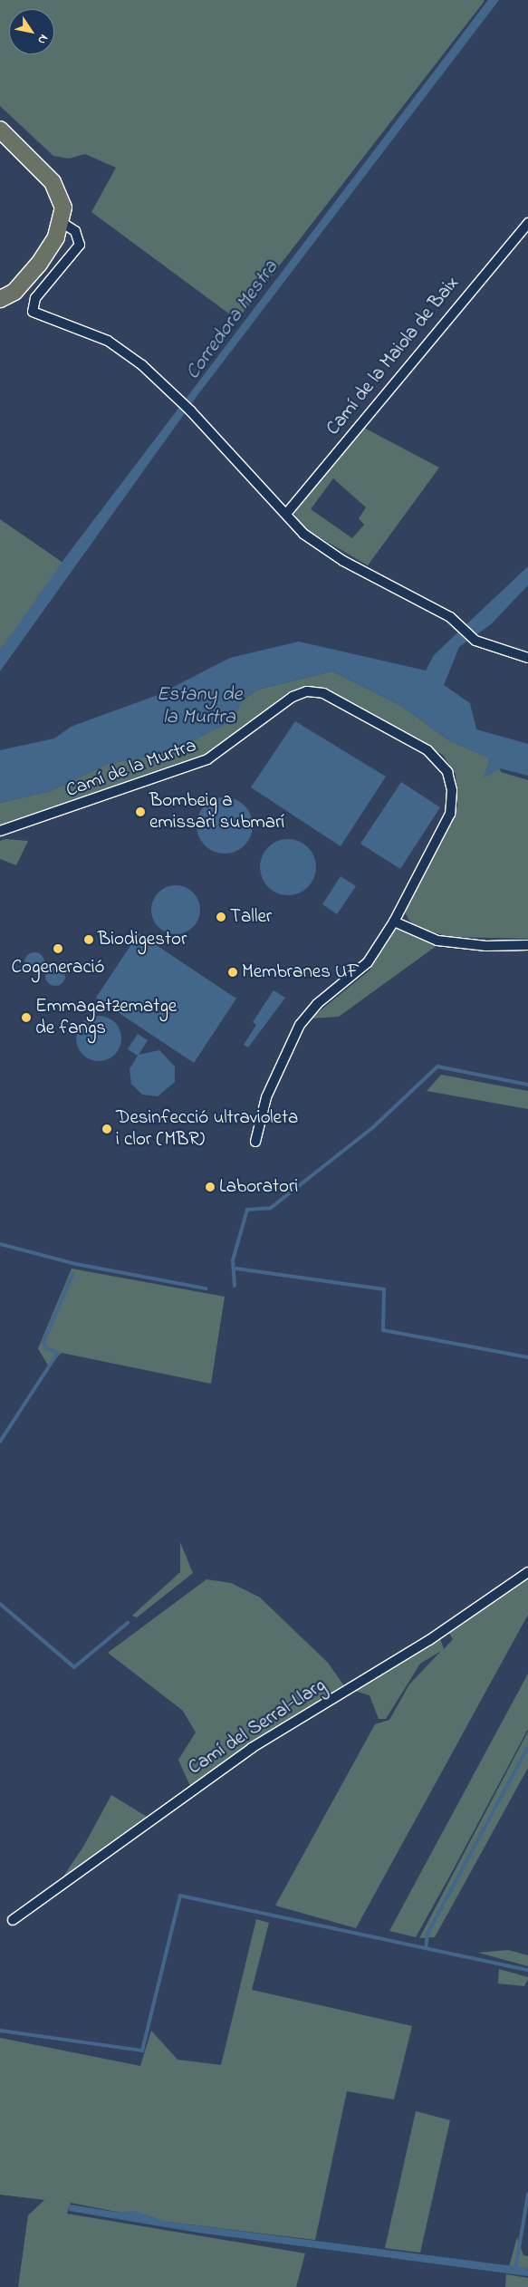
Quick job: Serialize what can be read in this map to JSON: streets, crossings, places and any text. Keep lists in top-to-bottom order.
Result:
{
  "streets": {
    "street": ["Camí de la Maiola de Baix", "Camí de la Murtra", "Camí del Serral-Llarg"]
  },
  "water": ["Corredora Mestra", "Estany de la Murtra"],
  "places": [
    "Bombeig a emissari submarí",
    "Taller",
    "Biodigestor",
    "Cogeneració",
    "Membranes UF",
    "Emmagatzematge de fangs",
    "Desinfecció ultravioleta i clor (MBR)",
    "Laboratori"
  ],
  "north": "bottom right"
}
